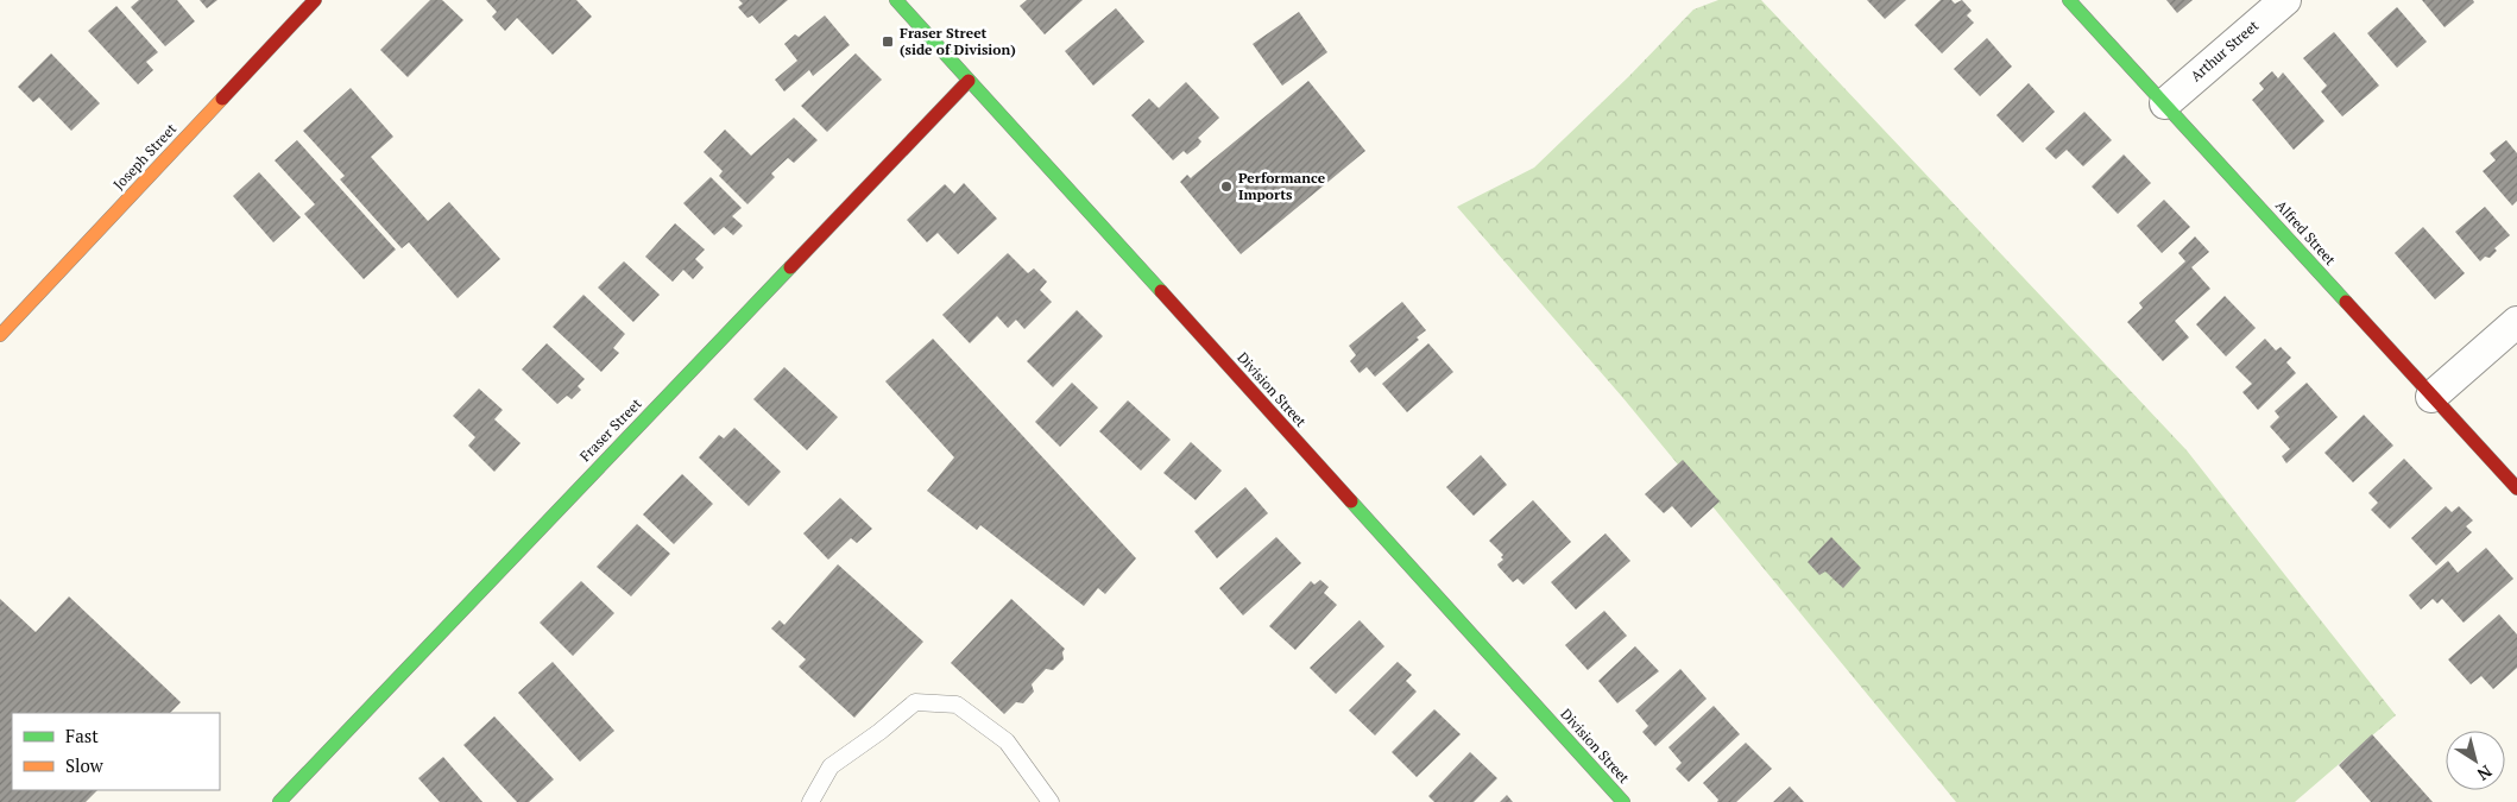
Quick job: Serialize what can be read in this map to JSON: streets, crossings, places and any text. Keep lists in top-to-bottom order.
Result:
{
  "streets": {
    "street": [
      "Arthur Street",
      "Joseph Street",
      "Alfred Street",
      "Division Street",
      "Fraser Street"
    ]
  },
  "crossings": [
    ["Arthur Street", "Alfred Street"],
    ["Division Street", "Fraser Street"]
  ],
  "places": {
    "transit": ["Fraser Street (side of Division)"],
    "other": ["Performance Imports"]
  },
  "legend": ["Fast", "Slow"],
  "north": "bottom right"
}
